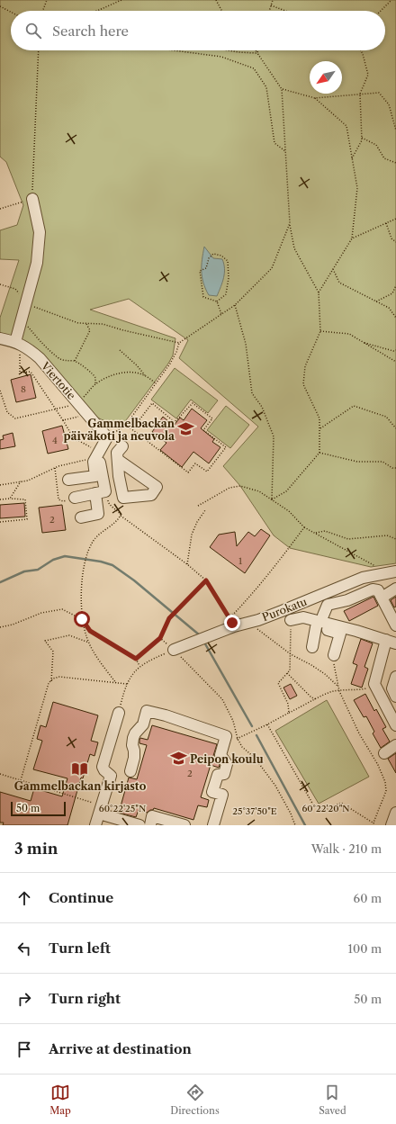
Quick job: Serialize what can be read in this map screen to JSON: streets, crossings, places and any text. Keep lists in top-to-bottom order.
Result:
{
  "streets": {
    "street": ["Viertotie", "Purokatu"]
  },
  "places": {
    "school or university": ["Gammelbackan päiväkoti ja neuvola", "Peipon koulu"],
    "library": ["Gammelbackan kirjasto"]
  },
  "house_numbers": [
    "8",
    "4",
    "2",
    "1",
    "2"
  ],
  "scale_bar": "50 m",
  "north": "bottom left",
  "page": {
    "search": "Search here",
    "scale": "50 m",
    "heading": ["3 min", "Walk · 210 m"],
    "list": [
      ["Continue", "60 m"],
      ["Turn left", "100 m"],
      ["Turn right", "50 m"],
      "Arrive at destination"
    ],
    "nav": ["Map", "Directions", "Saved"]
  },
  "coordinates": ["60°22'25\"N", "60°22'20\"N", "25°37'50\"E"]
}
